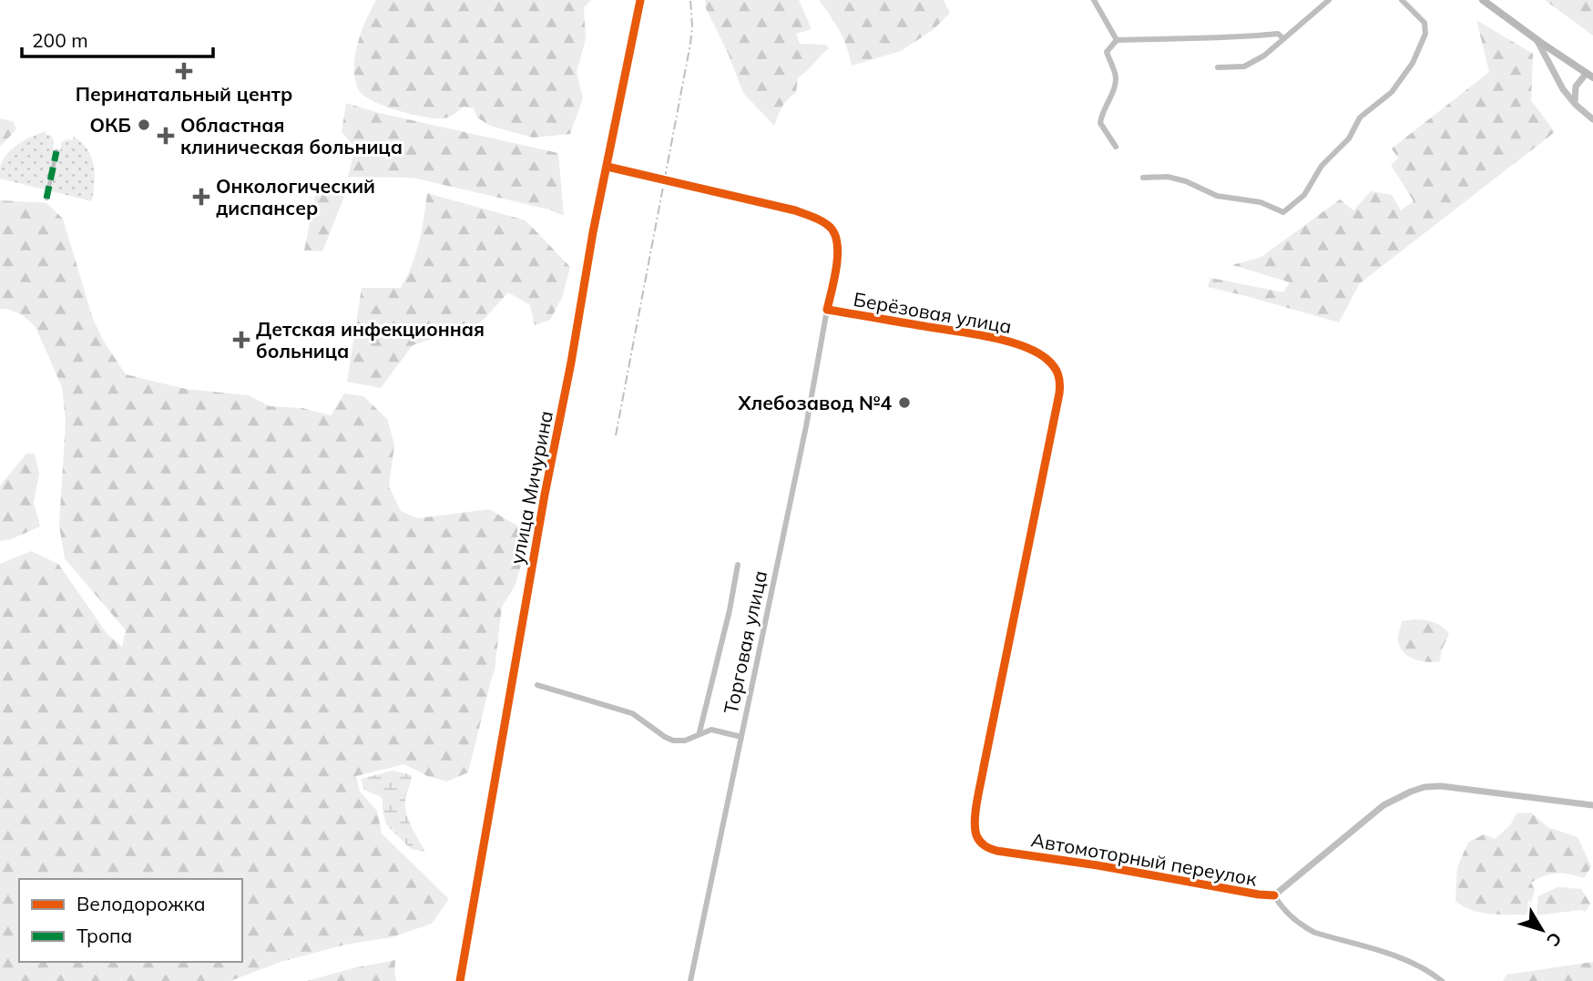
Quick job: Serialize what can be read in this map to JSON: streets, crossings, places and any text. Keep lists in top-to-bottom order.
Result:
{
  "streets": {
    "street": [
      "Берёзовая улица",
      "улица Мичурина",
      "Торговая улица",
      "Автомоторный переулок"
    ]
  },
  "crossings": [
    ["Берёзовая улица", "улица Мичурина"],
    ["Берёзовая улица", "Торговая улица"],
    ["Берёзовая улица", "Автомоторный переулок"]
  ],
  "places": {
    "health": [
      "Перинатальный центр",
      "Областная клиническая больница",
      "Онкологический диспансер",
      "Детская инфекционная больница"
    ],
    "other": ["ОКБ", "Хлебозавод №4"]
  },
  "legend": ["Велодорожка", "Тропа"],
  "scale_bar": "200 m",
  "north": "bottom right"
}
